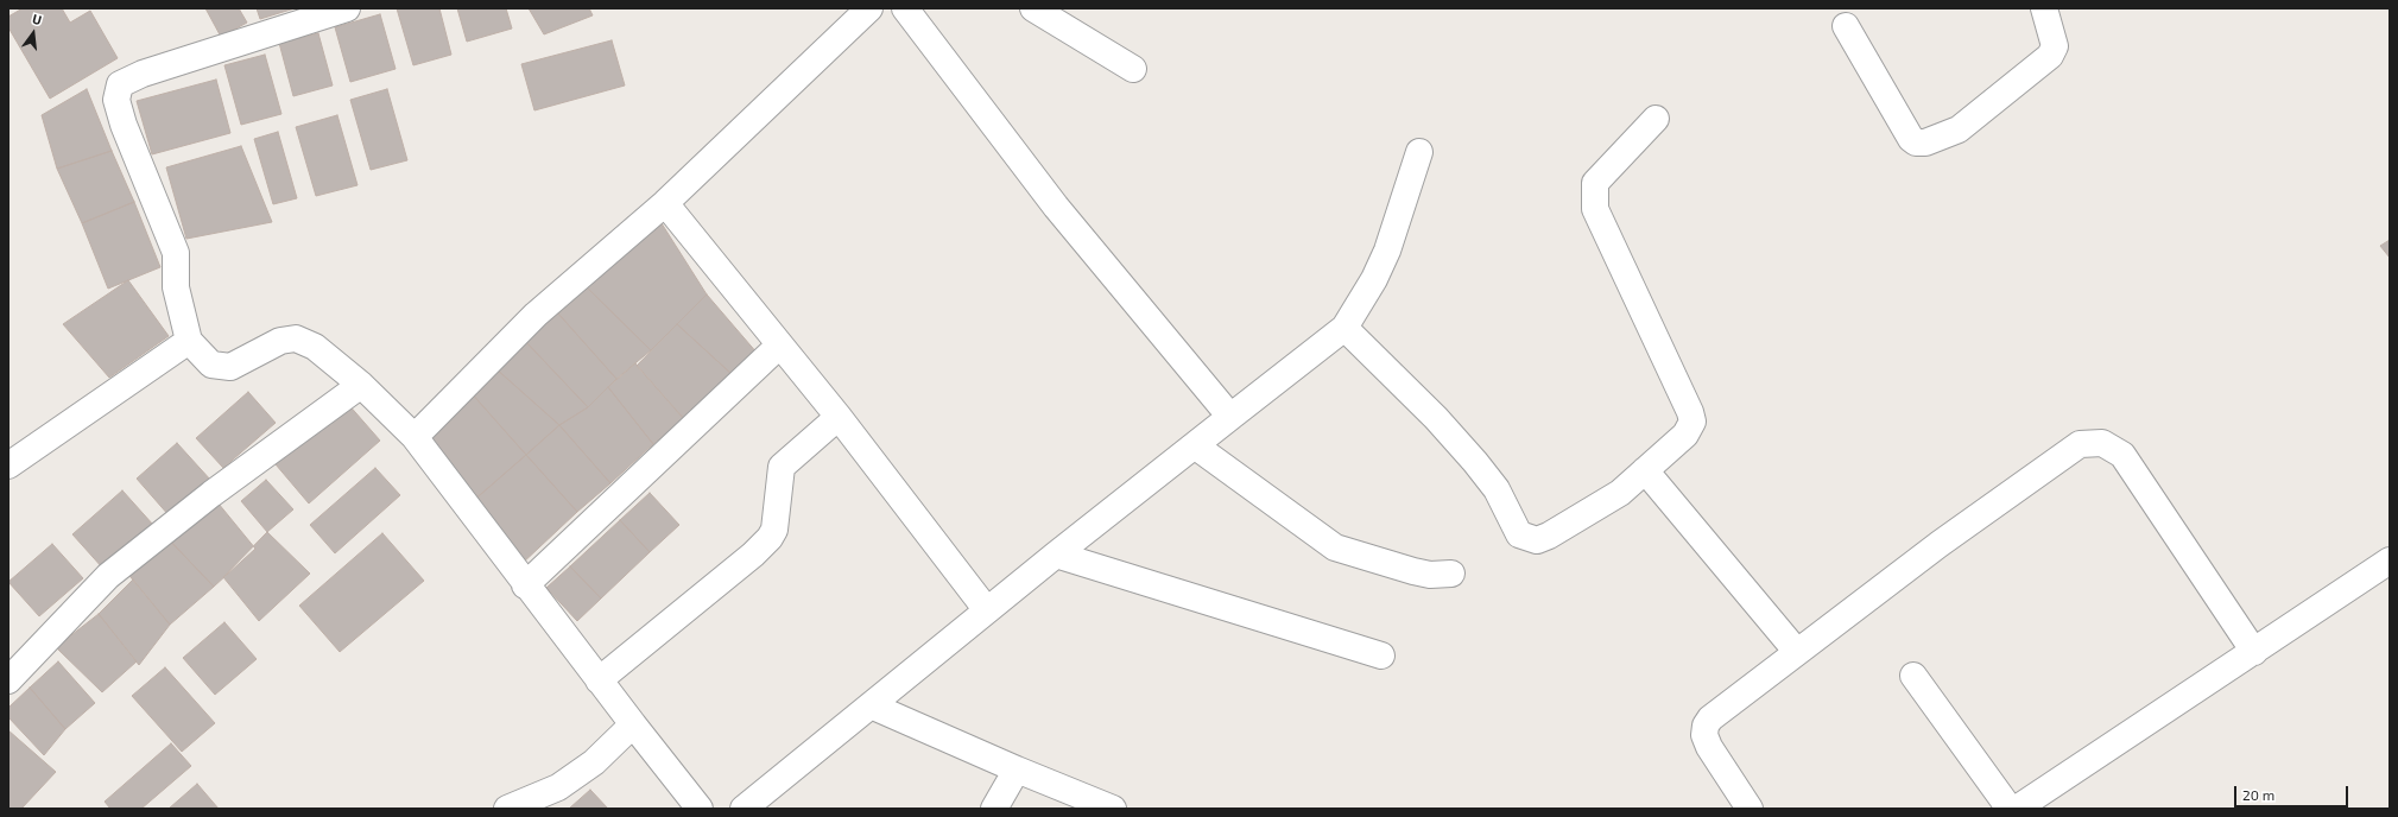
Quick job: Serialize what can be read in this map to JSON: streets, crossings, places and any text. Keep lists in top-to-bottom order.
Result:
{
  "scale_bar": "20 m",
  "north": "top"
}
